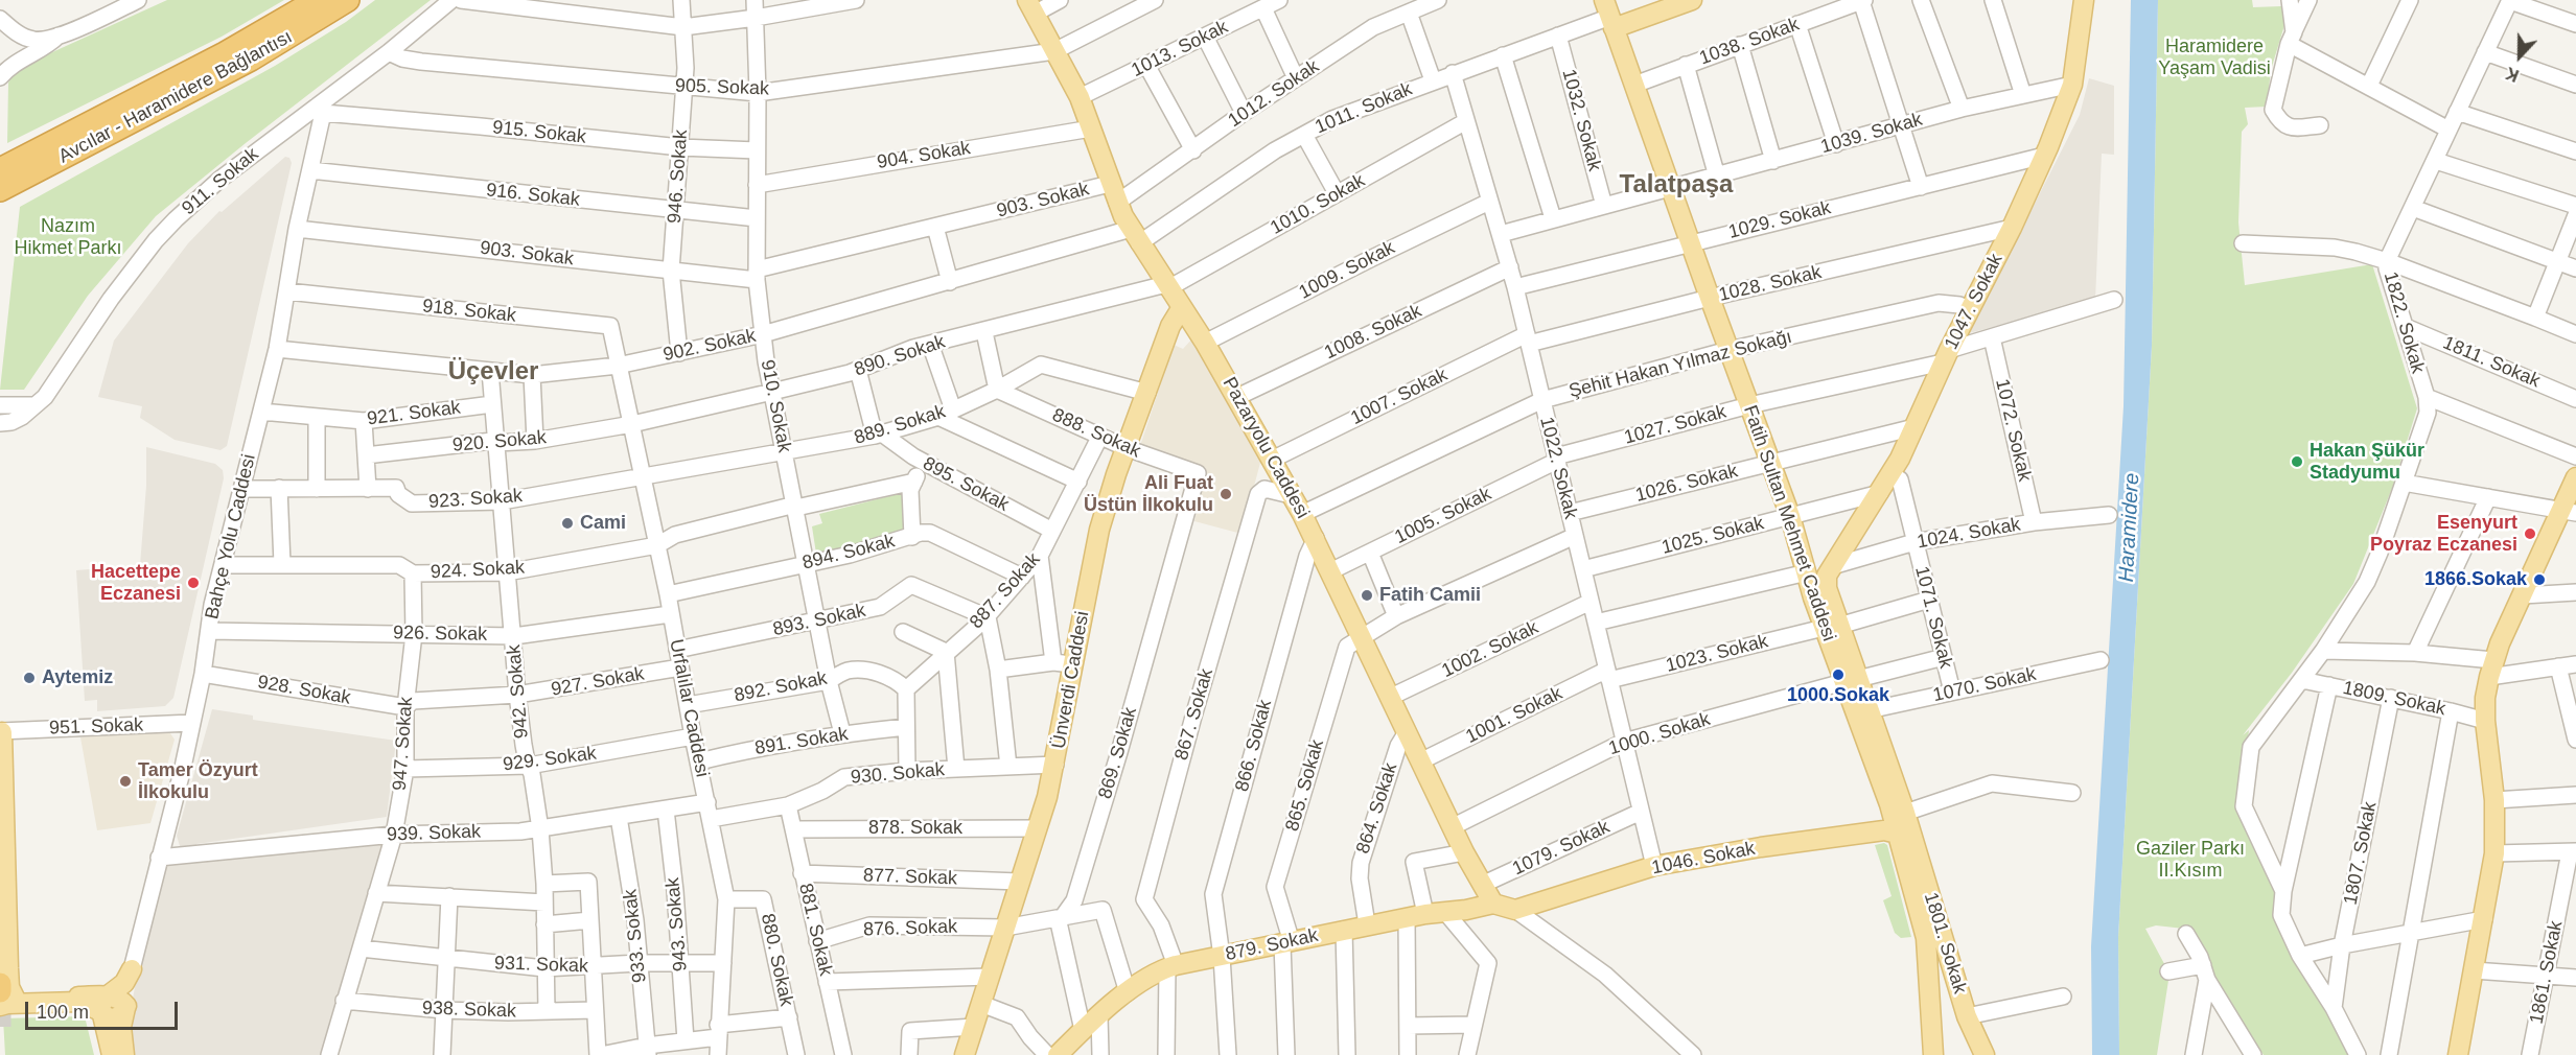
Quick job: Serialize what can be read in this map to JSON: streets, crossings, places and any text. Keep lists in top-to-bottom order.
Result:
{
  "streets": {
    "highway": ["Avcılar - Haramidere Bağlantısı"],
    "main road": [
      "1047. Sokak",
      "Pazaryolu Caddesi",
      "Fatih Sultan Mehmet Caddesi",
      "Bahçe Yolu Caddesi",
      "Ünverdi Caddesi",
      "1046. Sokak",
      "1801. Sokak",
      "879. Sokak"
    ],
    "street": [
      "1038. Sokak",
      "1013. Sokak",
      "905. Sokak",
      "1012. Sokak",
      "1011. Sokak",
      "1032. Sokak",
      "915. Sokak",
      "1039. Sokak",
      "904. Sokak",
      "946. Sokak",
      "911. Sokak",
      "916. Sokak",
      "903. Sokak",
      "1010. Sokak",
      "1029. Sokak",
      "1009. Sokak",
      "1028. Sokak",
      "918. Sokak",
      "1822. Sokak",
      "1008. Sokak",
      "902. Sokak",
      "890. Sokak",
      "1811. Sokak",
      "Şehit Hakan Yılmaz Sokağı",
      "1007. Sokak",
      "910. Sokak",
      "921. Sokak",
      "889. Sokak",
      "1027. Sokak",
      "1072. Sokak",
      "888. Sokak",
      "920. Sokak",
      "1022. Sokak",
      "1026. Sokak",
      "895. Sokak",
      "923. Sokak",
      "1005. Sokak",
      "1024. Sokak",
      "1025. Sokak",
      "894. Sokak",
      "924. Sokak",
      "887. Sokak",
      "1071. Sokak",
      "893. Sokak",
      "926. Sokak",
      "1002. Sokak",
      "1023. Sokak",
      "927. Sokak",
      "1070. Sokak",
      "892. Sokak",
      "928. Sokak",
      "942. Sokak",
      "1809. Sokak",
      "Urfalılar Caddesi",
      "867. Sokak",
      "1001. Sokak",
      "951. Sokak",
      "1000. Sokak",
      "891. Sokak",
      "947. Sokak",
      "866. Sokak",
      "869. Sokak",
      "929. Sokak",
      "930. Sokak",
      "865. Sokak",
      "864. Sokak",
      "878. Sokak",
      "939. Sokak",
      "1079. Sokak",
      "1807. Sokak",
      "877. Sokak",
      "943. Sokak",
      "876. Sokak",
      "881. Sokak",
      "933. Sokak",
      "880. Sokak",
      "931. Sokak",
      "1861. Sokak",
      "938. Sokak"
    ]
  },
  "crossings": [
    ["1038. Sokak", "Fatih Sultan Mehmet Caddesi"],
    ["1013. Sokak", "Pazaryolu Caddesi"],
    ["905. Sokak", "946. Sokak"],
    ["905. Sokak", "911. Sokak"],
    ["905. Sokak", "910. Sokak"],
    ["905. Sokak", "Pazaryolu Caddesi"],
    ["1012. Sokak", "Pazaryolu Caddesi"],
    ["1011. Sokak", "1032. Sokak"],
    ["1011. Sokak", "902. Sokak"],
    ["1011. Sokak", "Pazaryolu Caddesi"],
    ["1011. Sokak", "1022. Sokak"],
    ["1011. Sokak", "Fatih Sultan Mehmet Caddesi"],
    ["1032. Sokak", "1039. Sokak"],
    ["915. Sokak", "946. Sokak"],
    ["915. Sokak", "911. Sokak"],
    ["915. Sokak", "910. Sokak"],
    ["915. Sokak", "Bahçe Yolu Caddesi"],
    ["1039. Sokak", "1047. Sokak"],
    ["1039. Sokak", "1022. Sokak"],
    ["1039. Sokak", "Fatih Sultan Mehmet Caddesi"],
    ["904. Sokak", "910. Sokak"],
    ["904. Sokak", "Pazaryolu Caddesi"],
    ["946. Sokak", "916. Sokak"],
    ["946. Sokak", "903. Sokak"],
    ["946. Sokak", "902. Sokak"],
    ["911. Sokak", "Bahçe Yolu Caddesi"],
    ["916. Sokak", "910. Sokak"],
    ["916. Sokak", "Bahçe Yolu Caddesi"],
    ["903. Sokak", "910. Sokak"],
    ["903. Sokak", "Pazaryolu Caddesi"],
    ["903. Sokak", "Bahçe Yolu Caddesi"],
    ["1010. Sokak", "890. Sokak"],
    ["1010. Sokak", "Pazaryolu Caddesi"],
    ["1010. Sokak", "1022. Sokak"],
    ["1029. Sokak", "1047. Sokak"],
    ["1029. Sokak", "1022. Sokak"],
    ["1029. Sokak", "Fatih Sultan Mehmet Caddesi"],
    ["1009. Sokak", "Pazaryolu Caddesi"],
    ["1009. Sokak", "1022. Sokak"],
    ["1028. Sokak", "1047. Sokak"],
    ["1028. Sokak", "1007. Sokak"],
    ["1028. Sokak", "1022. Sokak"],
    ["1028. Sokak", "Fatih Sultan Mehmet Caddesi"],
    ["1047. Sokak", "Şehit Hakan Yılmaz Sokağı"],
    ["1047. Sokak", "1027. Sokak"],
    ["1047. Sokak", "1026. Sokak"],
    ["1047. Sokak", "Fatih Sultan Mehmet Caddesi"],
    ["1047. Sokak", "1024. Sokak"],
    ["1047. Sokak", "1025. Sokak"],
    ["1047. Sokak", "1071. Sokak"],
    ["918. Sokak", "902. Sokak"],
    ["918. Sokak", "Bahçe Yolu Caddesi"],
    ["918. Sokak", "Urfalılar Caddesi"],
    ["1822. Sokak", "1811. Sokak"],
    ["1822. Sokak", "1809. Sokak"],
    ["1008. Sokak", "Pazaryolu Caddesi"],
    ["1008. Sokak", "1022. Sokak"],
    ["902. Sokak", "910. Sokak"],
    ["902. Sokak", "Pazaryolu Caddesi"],
    ["902. Sokak", "Bahçe Yolu Caddesi"],
    ["902. Sokak", "942. Sokak"],
    ["902. Sokak", "Urfalılar Caddesi"],
    ["890. Sokak", "910. Sokak"],
    ["890. Sokak", "920. Sokak"],
    ["890. Sokak", "Pazaryolu Caddesi"],
    ["890. Sokak", "Urfalılar Caddesi"],
    ["Şehit Hakan Yılmaz Sokağı", "Pazaryolu Caddesi"],
    ["Şehit Hakan Yılmaz Sokağı", "1022. Sokak"],
    ["Şehit Hakan Yılmaz Sokağı", "Fatih Sultan Mehmet Caddesi"],
    ["1007. Sokak", "Pazaryolu Caddesi"],
    ["1007. Sokak", "1022. Sokak"],
    ["910. Sokak", "889. Sokak"],
    ["910. Sokak", "894. Sokak"],
    ["910. Sokak", "924. Sokak"],
    ["910. Sokak", "893. Sokak"],
    ["910. Sokak", "892. Sokak"],
    ["910. Sokak", "891. Sokak"],
    ["921. Sokak", "Bahçe Yolu Caddesi"],
    ["921. Sokak", "942. Sokak"],
    ["889. Sokak", "888. Sokak"],
    ["889. Sokak", "895. Sokak"],
    ["889. Sokak", "923. Sokak"],
    ["889. Sokak", "Ünverdi Caddesi"],
    ["889. Sokak", "Urfalılar Caddesi"],
    ["1027. Sokak", "1072. Sokak"],
    ["1027. Sokak", "1022. Sokak"],
    ["1027. Sokak", "1005. Sokak"],
    ["1027. Sokak", "Fatih Sultan Mehmet Caddesi"],
    ["1072. Sokak", "1024. Sokak"],
    ["888. Sokak", "887. Sokak"],
    ["888. Sokak", "Ünverdi Caddesi"],
    ["888. Sokak", "869. Sokak"],
    ["920. Sokak", "942. Sokak"],
    ["920. Sokak", "Urfalılar Caddesi"],
    ["Pazaryolu Caddesi", "1005. Sokak"],
    ["Pazaryolu Caddesi", "1002. Sokak"],
    ["Pazaryolu Caddesi", "Ünverdi Caddesi"],
    ["Pazaryolu Caddesi", "867. Sokak"],
    ["Pazaryolu Caddesi", "1001. Sokak"],
    ["Pazaryolu Caddesi", "1000. Sokak"],
    ["Pazaryolu Caddesi", "866. Sokak"],
    ["Pazaryolu Caddesi", "865. Sokak"],
    ["Pazaryolu Caddesi", "864. Sokak"],
    ["Pazaryolu Caddesi", "1079. Sokak"],
    ["Pazaryolu Caddesi", "879. Sokak"],
    ["1022. Sokak", "1026. Sokak"],
    ["1022. Sokak", "1005. Sokak"],
    ["1022. Sokak", "1025. Sokak"],
    ["1022. Sokak", "1002. Sokak"],
    ["1022. Sokak", "1023. Sokak"],
    ["1022. Sokak", "1001. Sokak"],
    ["1022. Sokak", "1000. Sokak"],
    ["1022. Sokak", "1079. Sokak"],
    ["1022. Sokak", "1046. Sokak"],
    ["1026. Sokak", "Fatih Sultan Mehmet Caddesi"],
    ["895. Sokak", "887. Sokak"],
    ["923. Sokak", "Bahçe Yolu Caddesi"],
    ["923. Sokak", "942. Sokak"],
    ["923. Sokak", "Urfalılar Caddesi"],
    ["Fatih Sultan Mehmet Caddesi", "1025. Sokak"],
    ["Fatih Sultan Mehmet Caddesi", "1023. Sokak"],
    ["Fatih Sultan Mehmet Caddesi", "1070. Sokak"],
    ["Fatih Sultan Mehmet Caddesi", "1000. Sokak"],
    ["Fatih Sultan Mehmet Caddesi", "1046. Sokak"],
    ["Fatih Sultan Mehmet Caddesi", "1801. Sokak"],
    ["1024. Sokak", "1071. Sokak"],
    ["Bahçe Yolu Caddesi", "924. Sokak"],
    ["Bahçe Yolu Caddesi", "926. Sokak"],
    ["Bahçe Yolu Caddesi", "928. Sokak"],
    ["Bahçe Yolu Caddesi", "951. Sokak"],
    ["Bahçe Yolu Caddesi", "939. Sokak"],
    ["894. Sokak", "887. Sokak"],
    ["894. Sokak", "Urfalılar Caddesi"],
    ["924. Sokak", "942. Sokak"],
    ["924. Sokak", "Urfalılar Caddesi"],
    ["924. Sokak", "947. Sokak"],
    ["887. Sokak", "893. Sokak"],
    ["887. Sokak", "892. Sokak"],
    ["1071. Sokak", "1023. Sokak"],
    ["1071. Sokak", "1070. Sokak"],
    ["1071. Sokak", "1000. Sokak"],
    ["893. Sokak", "Urfalılar Caddesi"],
    ["926. Sokak", "942. Sokak"],
    ["926. Sokak", "Urfalılar Caddesi"],
    ["926. Sokak", "947. Sokak"],
    ["1023. Sokak", "1001. Sokak"],
    ["Ünverdi Caddesi", "930. Sokak"],
    ["Ünverdi Caddesi", "878. Sokak"],
    ["Ünverdi Caddesi", "877. Sokak"],
    ["Ünverdi Caddesi", "876. Sokak"],
    ["927. Sokak", "928. Sokak"],
    ["927. Sokak", "942. Sokak"],
    ["927. Sokak", "Urfalılar Caddesi"],
    ["927. Sokak", "947. Sokak"],
    ["892. Sokak", "Urfalılar Caddesi"],
    ["928. Sokak", "947. Sokak"],
    ["942. Sokak", "929. Sokak"],
    ["942. Sokak", "939. Sokak"],
    ["942. Sokak", "931. Sokak"],
    ["942. Sokak", "938. Sokak"],
    ["1809. Sokak", "1807. Sokak"],
    ["Urfalılar Caddesi", "891. Sokak"],
    ["Urfalılar Caddesi", "929. Sokak"],
    ["Urfalılar Caddesi", "930. Sokak"],
    ["Urfalılar Caddesi", "939. Sokak"],
    ["Urfalılar Caddesi", "880. Sokak"],
    ["Urfalılar Caddesi", "931. Sokak"],
    ["867. Sokak", "879. Sokak"],
    ["947. Sokak", "929. Sokak"],
    ["947. Sokak", "939. Sokak"],
    ["947. Sokak", "931. Sokak"],
    ["947. Sokak", "938. Sokak"],
    ["866. Sokak", "879. Sokak"],
    ["869. Sokak", "876. Sokak"],
    ["869. Sokak", "879. Sokak"],
    ["930. Sokak", "881. Sokak"],
    ["865. Sokak", "879. Sokak"],
    ["864. Sokak", "879. Sokak"],
    ["878. Sokak", "881. Sokak"],
    ["939. Sokak", "943. Sokak"],
    ["939. Sokak", "933. Sokak"],
    ["1046. Sokak", "1801. Sokak"],
    ["1046. Sokak", "879. Sokak"],
    ["877. Sokak", "881. Sokak"],
    ["943. Sokak", "931. Sokak"],
    ["876. Sokak", "881. Sokak"],
    ["876. Sokak", "879. Sokak"],
    ["933. Sokak", "931. Sokak"]
  ],
  "districts": ["Talatpaşa", "Üçevler"],
  "water": ["Haramidere"],
  "parks": ["Haramidere Yaşam Vadisi", "Nazım Hikmet Parkı", "Gaziler Parkı II.Kısım"],
  "places": [
    "Hakan Şükür Stadyumu",
    "Ali Fuat Üstün İlkokulu",
    "Cami",
    "Esenyurt Poyraz Eczanesi",
    "1866.Sokak",
    "Hacettepe Eczanesi",
    "Fatih Camii",
    "1000.Sokak",
    "Aytemiz",
    "Tamer Özyurt İlkokulu"
  ],
  "scale_bar": "100 m",
  "north": "bottom"
}
